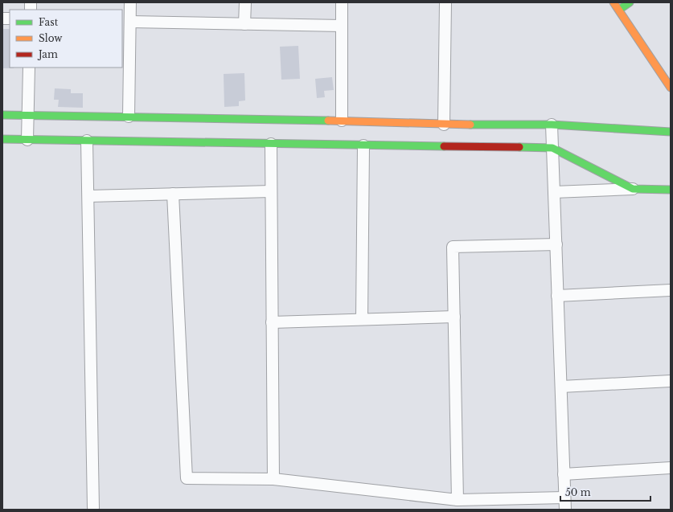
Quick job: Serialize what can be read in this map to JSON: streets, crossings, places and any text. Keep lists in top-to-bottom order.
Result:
{
  "legend": ["Fast", "Slow", "Jam"],
  "scale_bar": "50 m"
}
